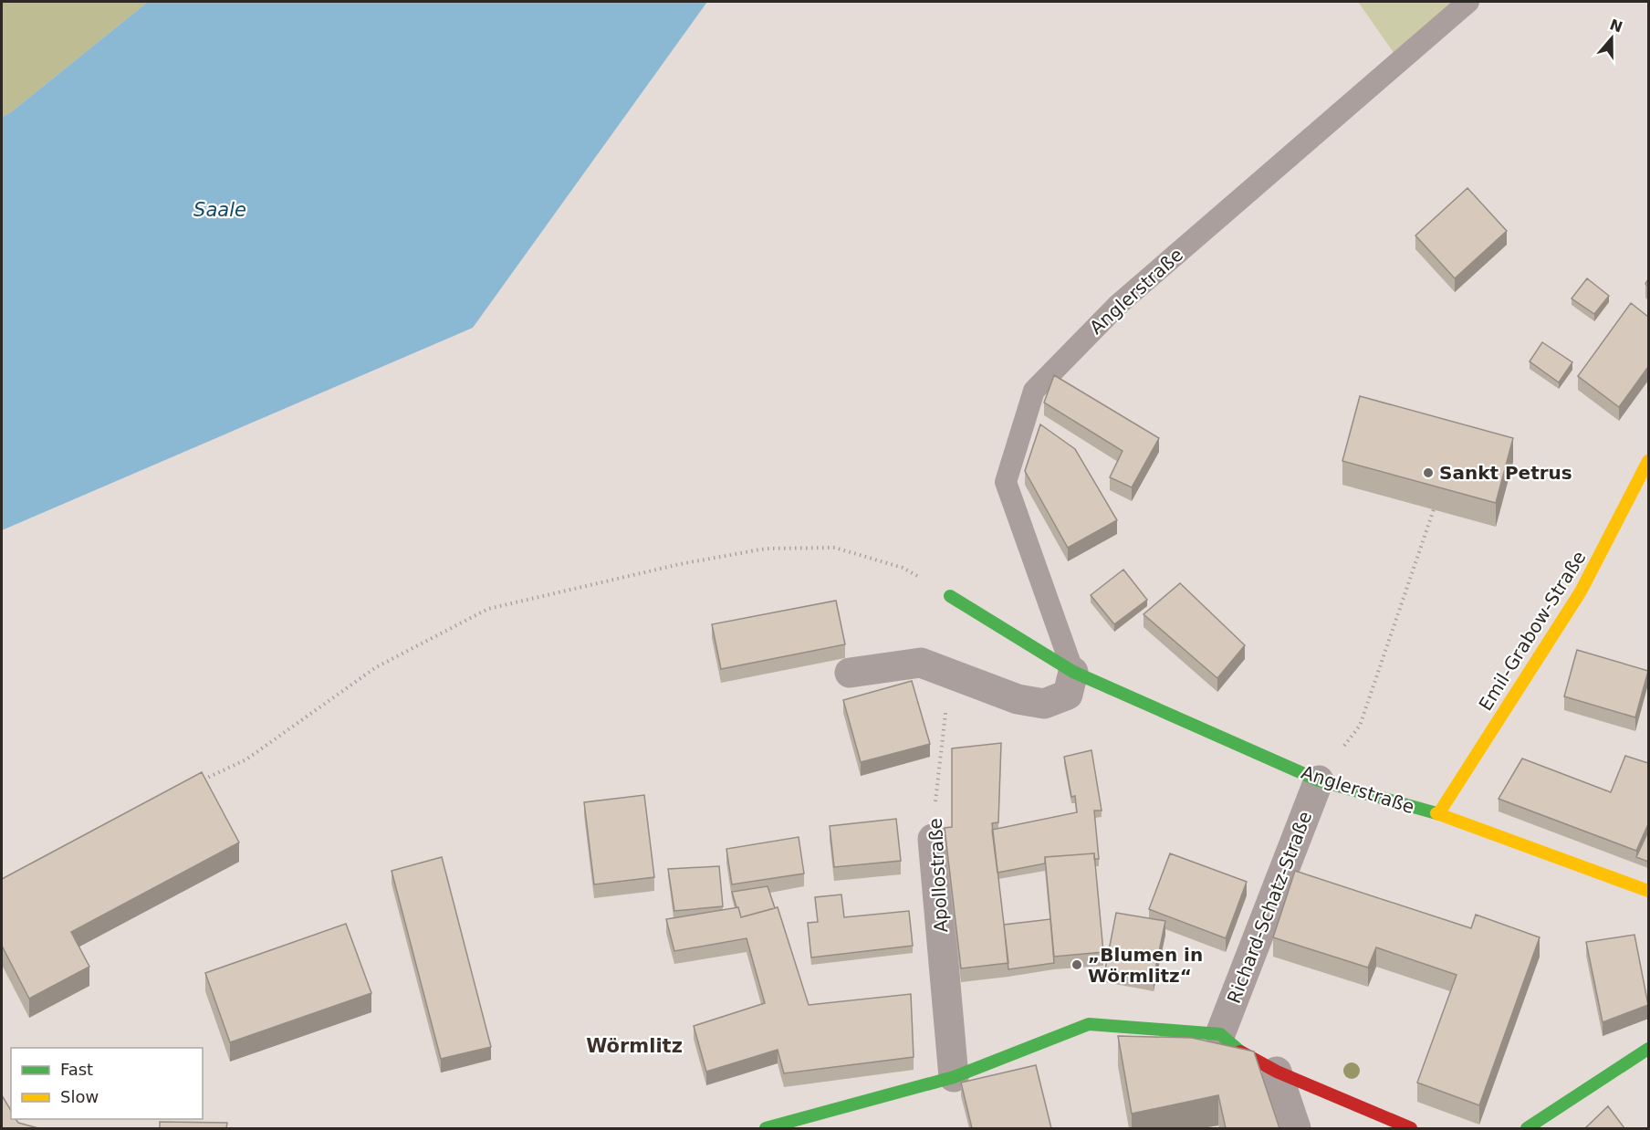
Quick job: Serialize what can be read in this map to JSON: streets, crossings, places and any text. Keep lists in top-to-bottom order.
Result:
{
  "streets": {
    "street": [
      "Anglerstraße",
      "Emil-Grabow-Straße",
      "Apollostraße",
      "Richard-Schatz-Straße"
    ]
  },
  "crossings": [
    ["Anglerstraße", "Emil-Grabow-Straße"],
    ["Anglerstraße", "Richard-Schatz-Straße"]
  ],
  "districts": ["Wörmlitz"],
  "water": ["Saale"],
  "places": ["Sankt Petrus", "„Blumen in Wörmlitz“"],
  "legend": ["Fast", "Slow"],
  "north": "top"
}
